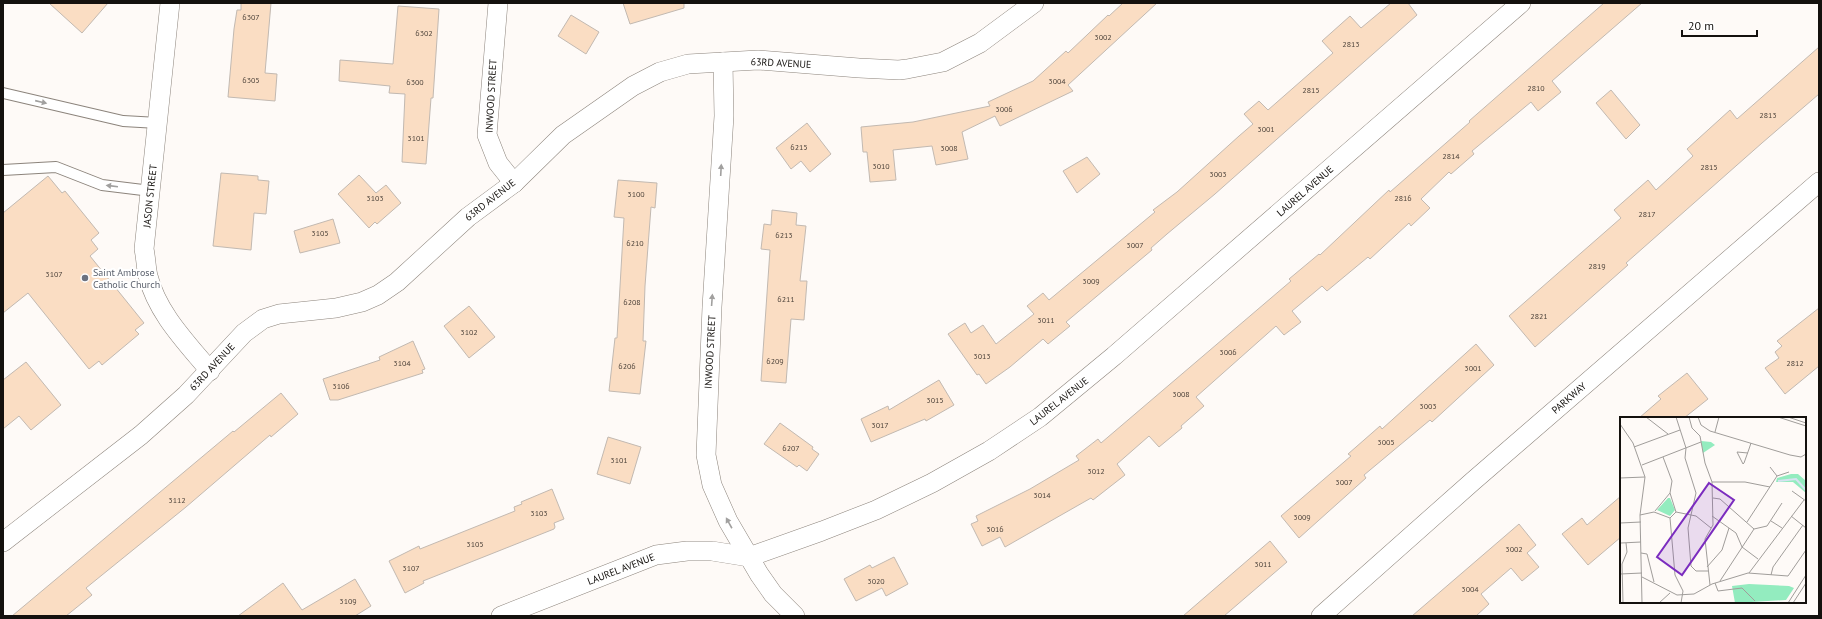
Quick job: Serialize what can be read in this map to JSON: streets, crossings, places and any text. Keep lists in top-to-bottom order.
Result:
{
  "streets": {
    "street": [
      "63RD AVENUE",
      "INWOOD STREET",
      "LAUREL AVENUE",
      "JASON STREET",
      "PARKWAY"
    ]
  },
  "crossings": [
    ["63RD AVENUE", "INWOOD STREET"],
    ["63RD AVENUE", "JASON STREET"],
    ["INWOOD STREET", "LAUREL AVENUE"]
  ],
  "one_way": ["INWOOD STREET"],
  "places": ["Saint Ambrose Catholic Church"],
  "house_numbers": [
    "6307",
    "6302",
    "3002",
    "2813",
    "6305",
    "3004",
    "6300",
    "2810",
    "2815",
    "3006",
    "2813",
    "3001",
    "3101",
    "6215",
    "3008",
    "2814",
    "3010",
    "2815",
    "3003",
    "3100",
    "3103",
    "2816",
    "2817",
    "3105",
    "6213",
    "6210",
    "3007",
    "2819",
    "3107",
    "3009",
    "6211",
    "6208",
    "2821",
    "3011",
    "3102",
    "3006",
    "3013",
    "6209",
    "3104",
    "2812",
    "6206",
    "3001",
    "3106",
    "3008",
    "3015",
    "3003",
    "3017",
    "3005",
    "6207",
    "3101",
    "3012",
    "3007",
    "3014",
    "3112",
    "3103",
    "3009",
    "3016",
    "3105",
    "3002",
    "3011",
    "3107",
    "3020",
    "3004",
    "3109"
  ],
  "scale_bar": "20 m"
}
